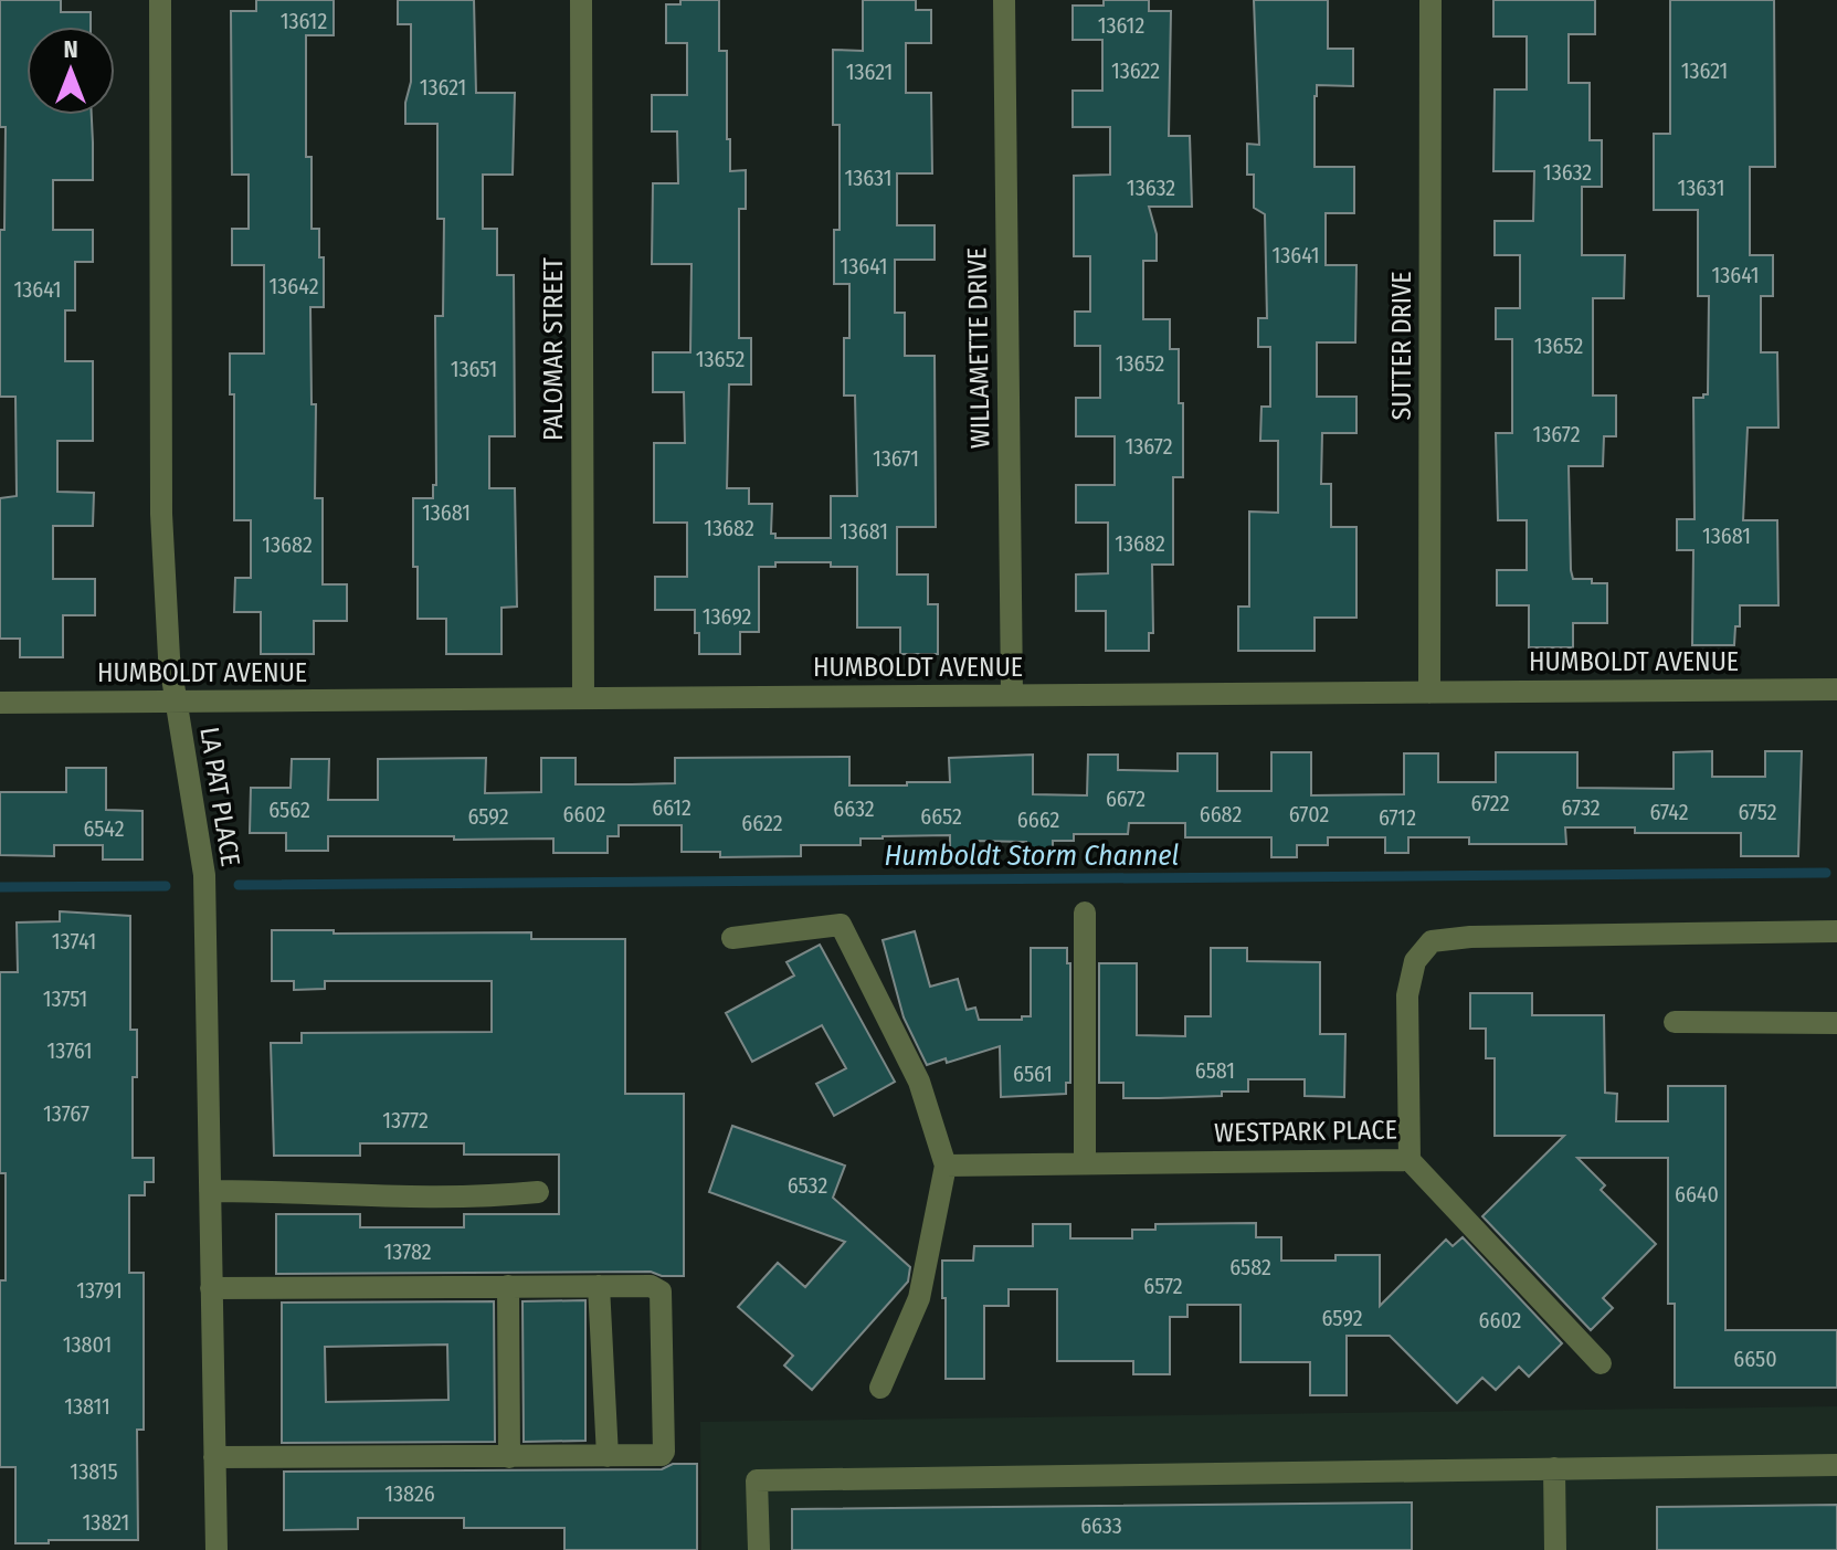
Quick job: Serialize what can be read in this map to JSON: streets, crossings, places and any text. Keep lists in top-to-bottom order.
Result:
{
  "streets": {
    "street": [
      "SUTTER DRIVE",
      "WILLAMETTE DRIVE",
      "PALOMAR STREET",
      "HUMBOLDT AVENUE",
      "LA PAT PLACE",
      "WESTPARK PLACE"
    ]
  },
  "crossings": [
    ["SUTTER DRIVE", "HUMBOLDT AVENUE"],
    ["WILLAMETTE DRIVE", "HUMBOLDT AVENUE"],
    ["PALOMAR STREET", "HUMBOLDT AVENUE"],
    ["HUMBOLDT AVENUE", "LA PAT PLACE"]
  ],
  "water": ["Humboldt Storm Channel"],
  "house_numbers": [
    "13612",
    "13612",
    "13622",
    "13621",
    "13621",
    "13621",
    "13632",
    "13631",
    "13632",
    "13631",
    "13641",
    "13641",
    "13641",
    "13642",
    "13641",
    "13652",
    "13652",
    "13652",
    "13651",
    "13672",
    "13672",
    "13671",
    "13681",
    "13682",
    "13681",
    "13681",
    "13682",
    "13682",
    "13692",
    "6672",
    "6722",
    "6612",
    "6732",
    "6632",
    "6562",
    "6742",
    "6752",
    "6602",
    "6682",
    "6702",
    "6592",
    "6652",
    "6712",
    "6662",
    "6622",
    "6542",
    "13741",
    "13751",
    "13761",
    "6581",
    "6561",
    "13767",
    "13772",
    "6532",
    "6640",
    "13782",
    "6582",
    "6572",
    "13791",
    "6592",
    "6602",
    "13801",
    "6650",
    "13811",
    "13815",
    "13826",
    "13821",
    "6633"
  ],
  "north": "top"
}
